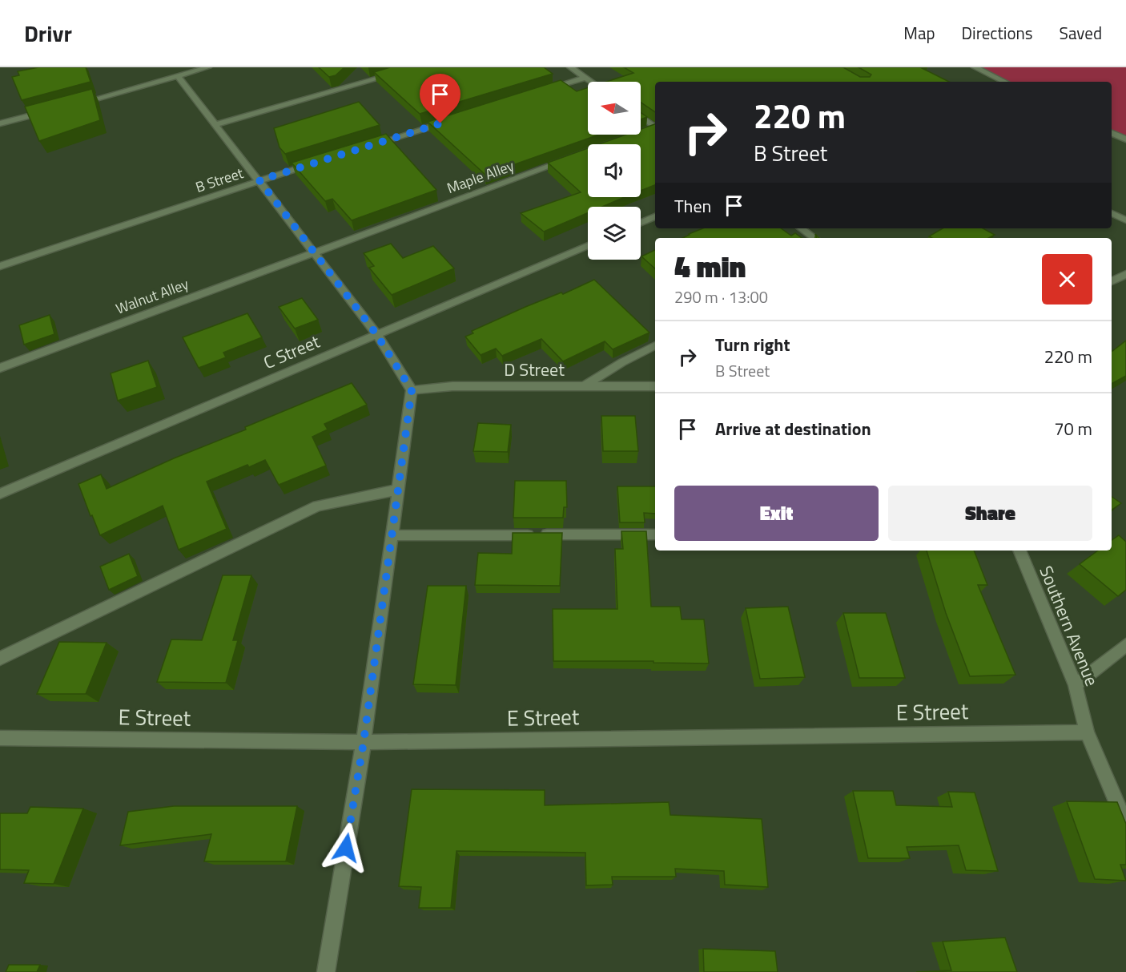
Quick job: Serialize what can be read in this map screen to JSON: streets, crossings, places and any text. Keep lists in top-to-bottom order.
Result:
{
  "streets": {
    "street": [
      "Maple Alley",
      "B Street",
      "Walnut Alley",
      "C Street",
      "D Street",
      "Southern Avenue",
      "E Street"
    ]
  },
  "crossings": [
    ["Maple Alley", "Walnut Alley"],
    ["Southern Avenue", "E Street"]
  ],
  "north": "left",
  "page": {
    "header": "Drivr",
    "nav": ["Map", "Directions", "Saved"],
    "turn": ["220 m", "B Street"],
    "then": "Then",
    "heading": ["4 min", "290 m · 13:00"],
    "list": [
      {
        "name": "Turn right",
        "note": "B Street",
        "value": "220 m"
      },
      {
        "name": "Arrive at destination",
        "value": "70 m"
      }
    ],
    "buttons": ["Exit", "Share"]
  }
}
